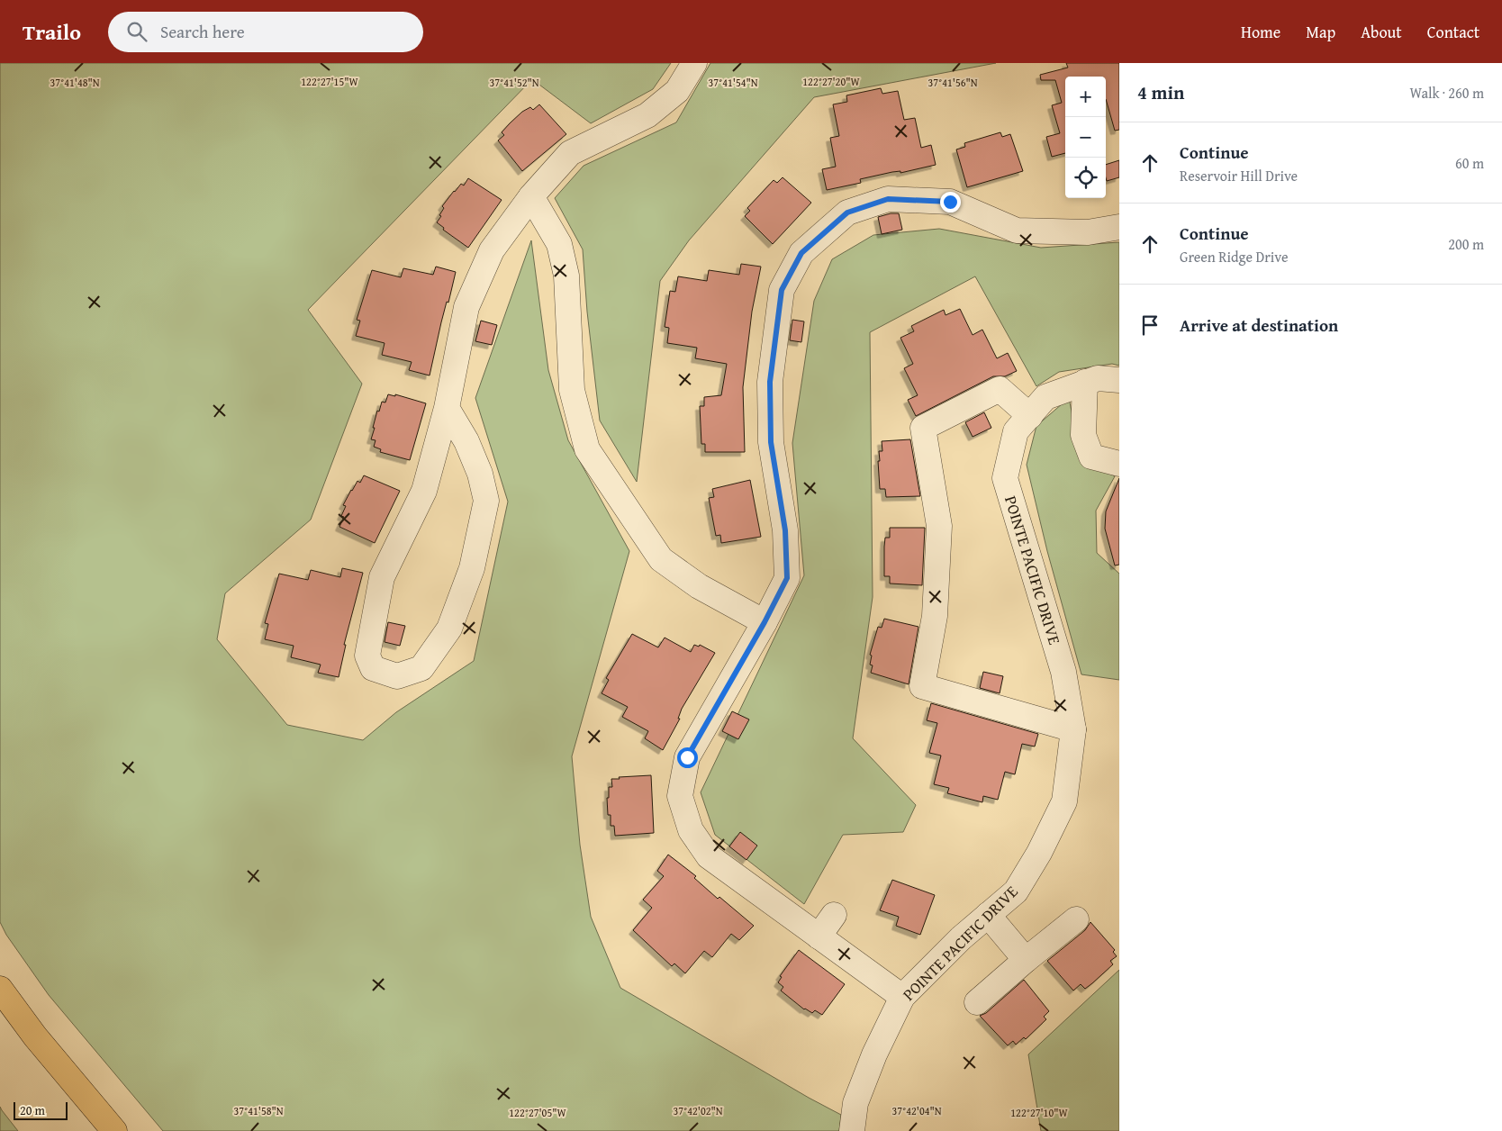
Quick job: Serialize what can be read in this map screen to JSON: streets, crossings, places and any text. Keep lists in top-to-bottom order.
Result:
{
  "streets": {
    "street": ["POINTE PACIFIC DRIVE"]
  },
  "scale_bar": "20 m",
  "page": {
    "header": "Trailo",
    "search": "Search here",
    "nav": [
      "Home",
      "Map",
      "About",
      "Contact"
    ],
    "heading": ["4 min", "Walk · 260 m"],
    "map_buttons": ["+", "−"],
    "list": [
      ["Continue", "Reservoir Hill Drive", "60 m"],
      ["Continue", "Green Ridge Drive", "200 m"],
      "Arrive at destination"
    ],
    "scale": "20 m"
  },
  "coordinates": [
    "122°27'15\"W",
    "122°27'20\"W",
    "37°41'56\"N",
    "37°41'48\"N",
    "37°41'52\"N",
    "37°41'54\"N",
    "37°41'58\"N",
    "37°42'02\"N",
    "37°42'04\"N",
    "122°27'05\"W",
    "122°27'10\"W"
  ]
}
